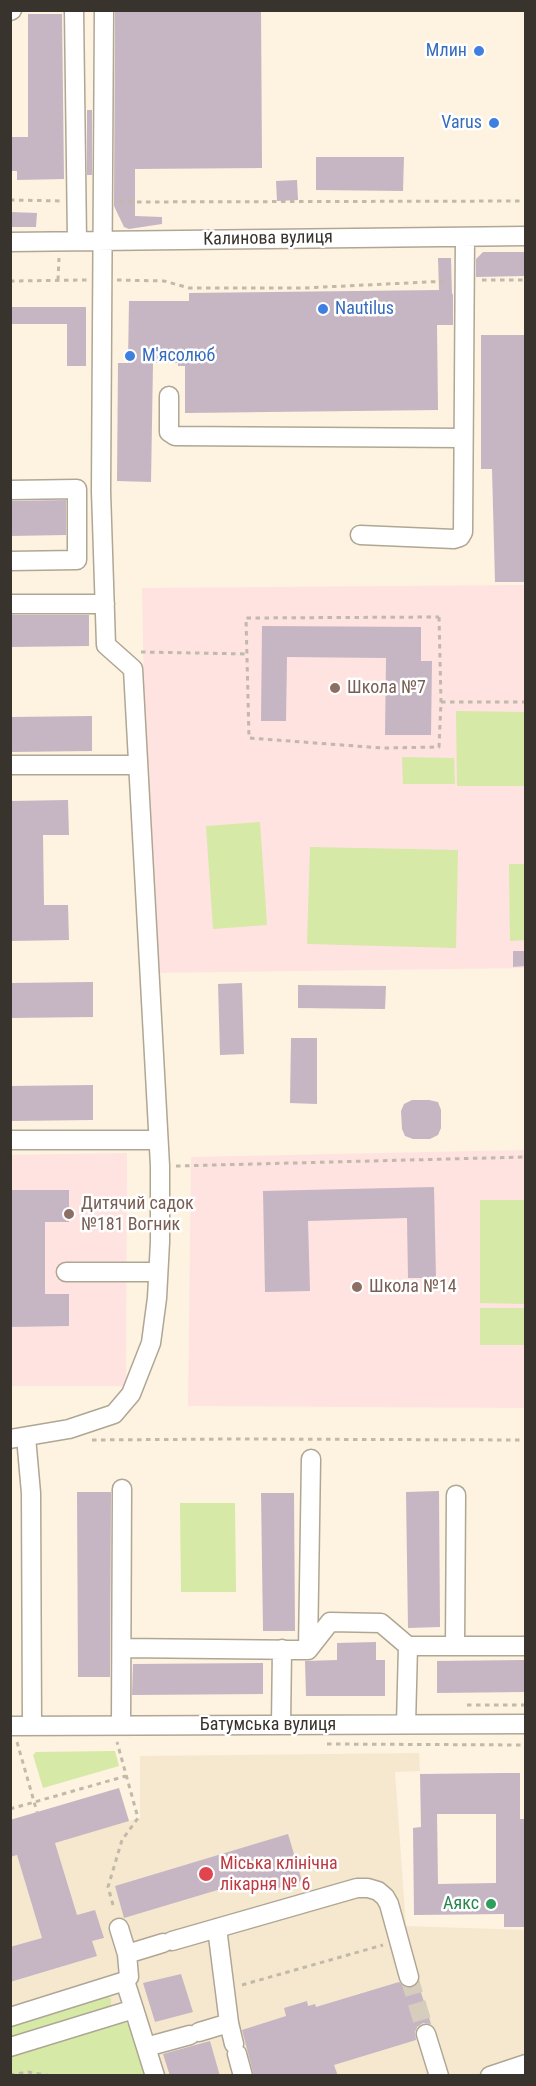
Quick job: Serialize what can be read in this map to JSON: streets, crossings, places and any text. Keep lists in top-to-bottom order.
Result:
{
  "streets": {
    "street": ["Калинова вулиця", "Батумська вулиця"]
  },
  "places": [
    "Млин",
    "Varus",
    "Nautilus",
    "М'ясолюб",
    "Школа №7",
    "Дитячий садок №181 Вогник",
    "Школа №14",
    "Міська клінічна лікарня № 6",
    "Аякс"
  ]
}
